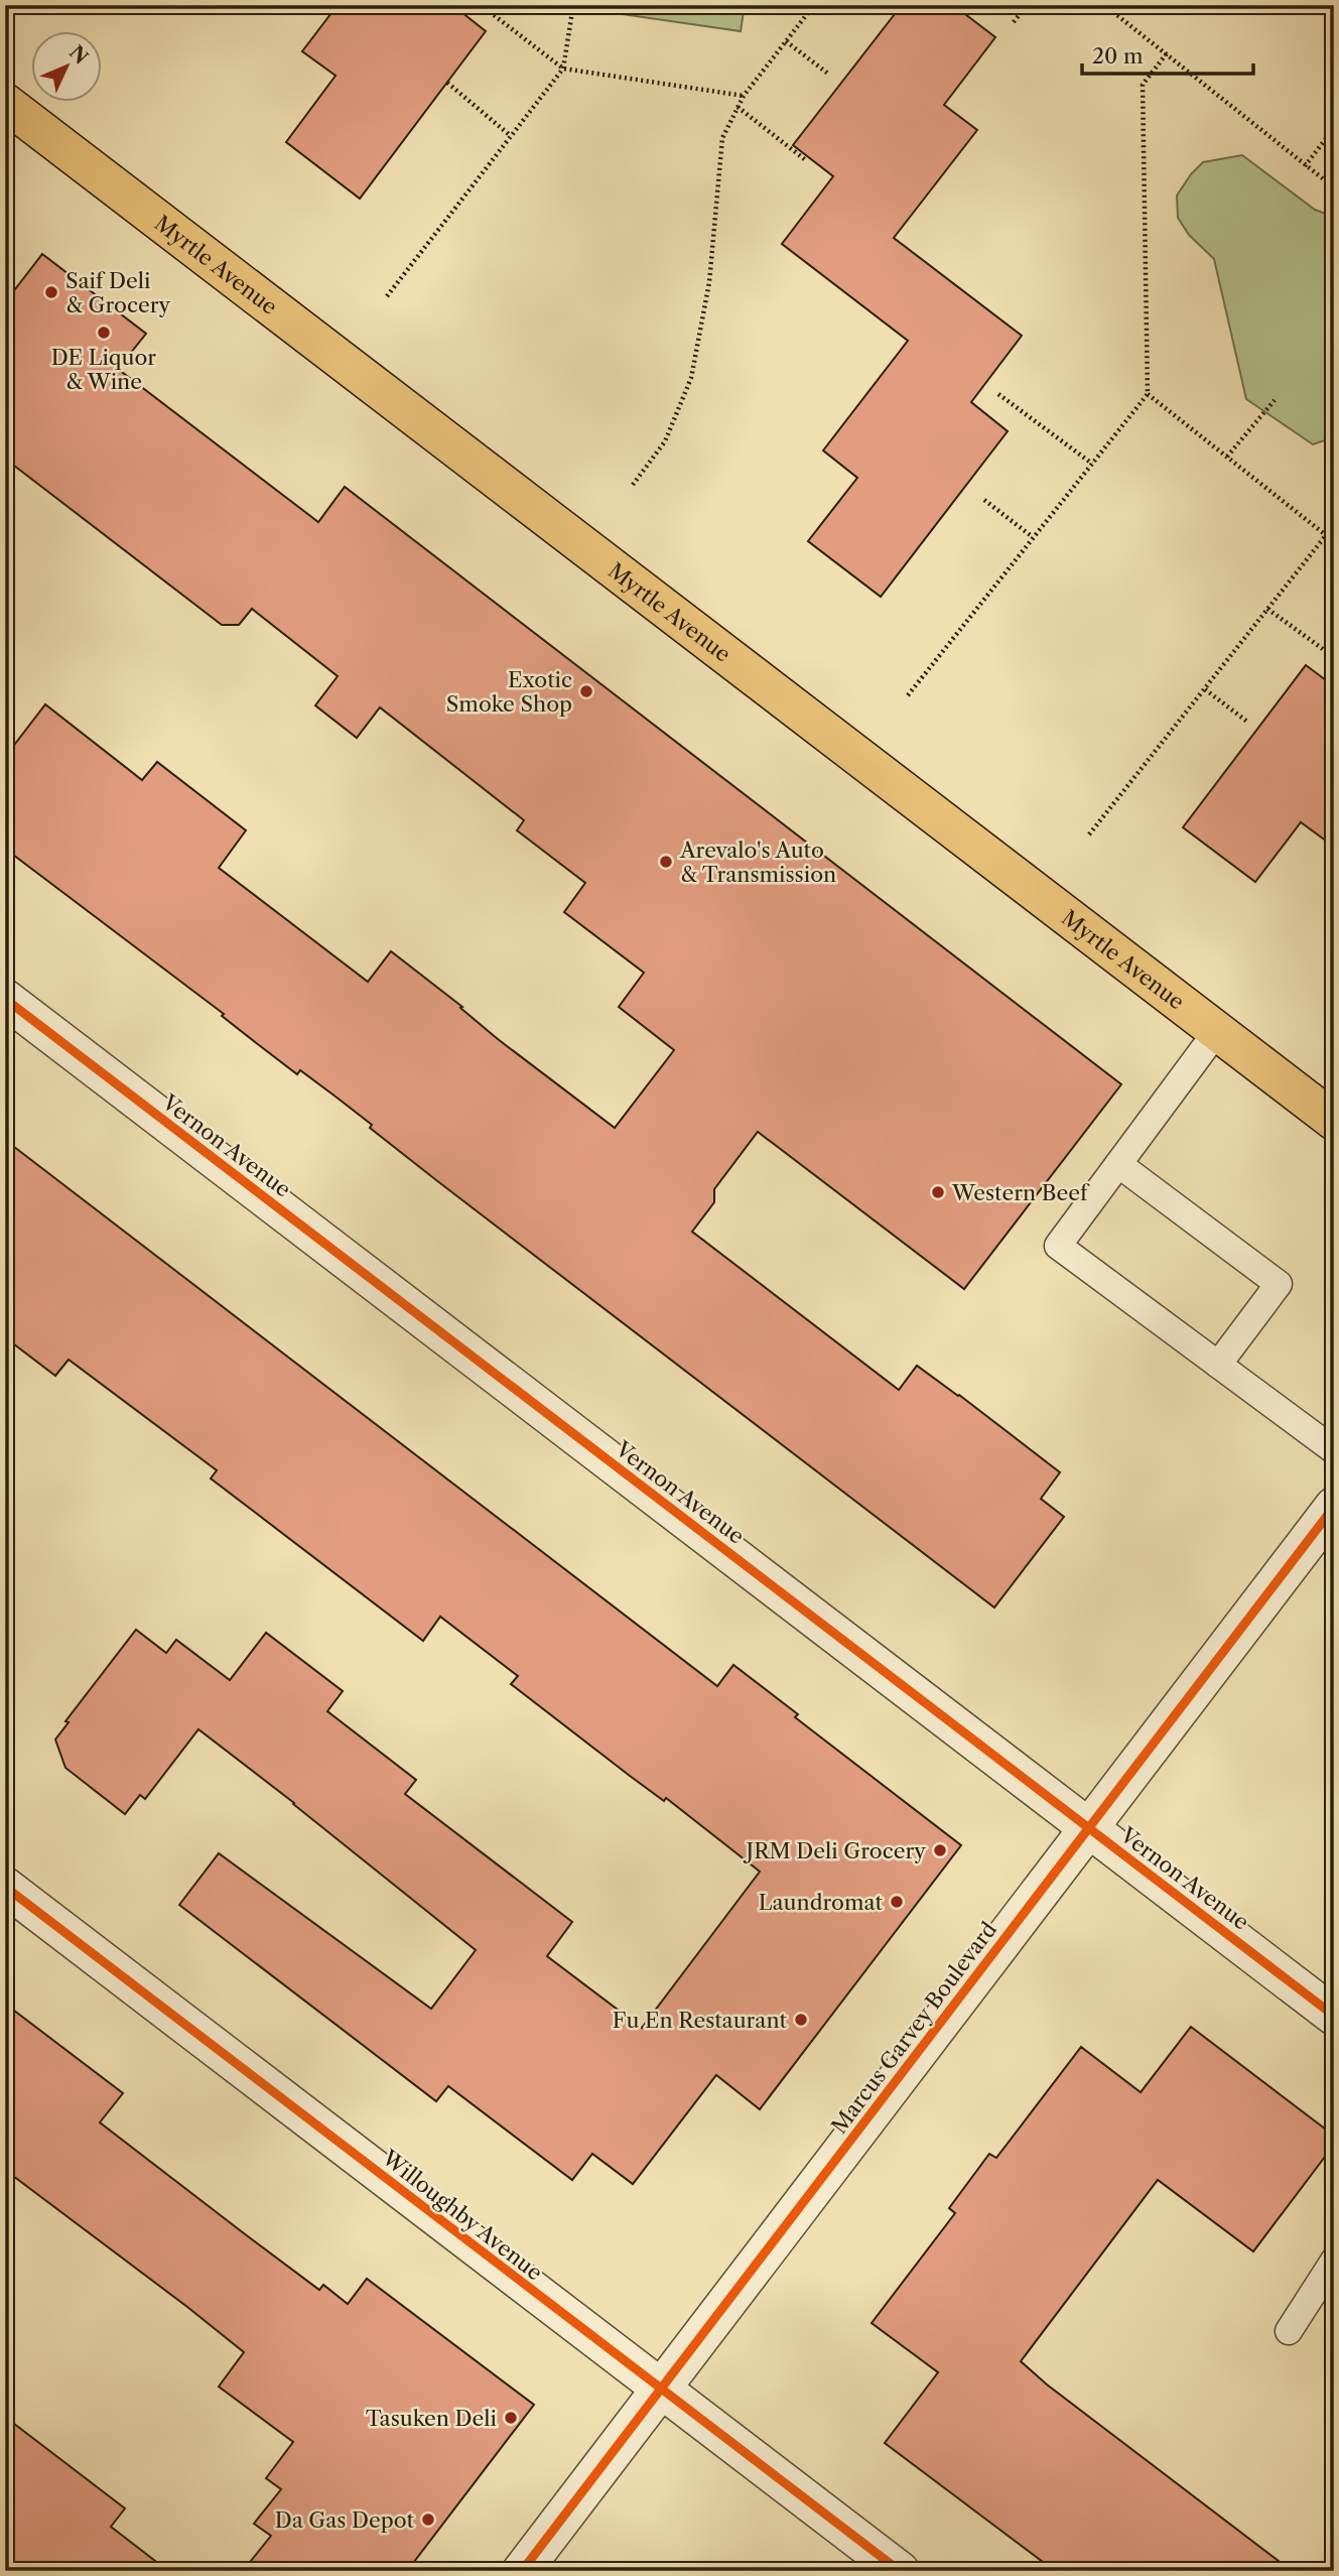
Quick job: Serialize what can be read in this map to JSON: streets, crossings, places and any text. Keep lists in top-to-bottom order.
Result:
{
  "streets": {
    "main road": ["Myrtle Avenue"],
    "street": ["Vernon Avenue", "Marcus Garvey Boulevard", "Willoughby Avenue"]
  },
  "crossings": [
    ["Vernon Avenue", "Marcus Garvey Boulevard"],
    ["Marcus Garvey Boulevard", "Willoughby Avenue"]
  ],
  "places": [
    "Saif Deli & Grocery",
    "DE Liquor & Wine",
    "Exotic Smoke Shop",
    "Arevalo's Auto & Transmission",
    "Western Beef",
    "JRM Deli Grocery",
    "Laundromat",
    "Fu En Restaurant",
    "Tasuken Deli",
    "Da Gas Depot"
  ],
  "scale_bar": "20 m",
  "north": "top right"
}
